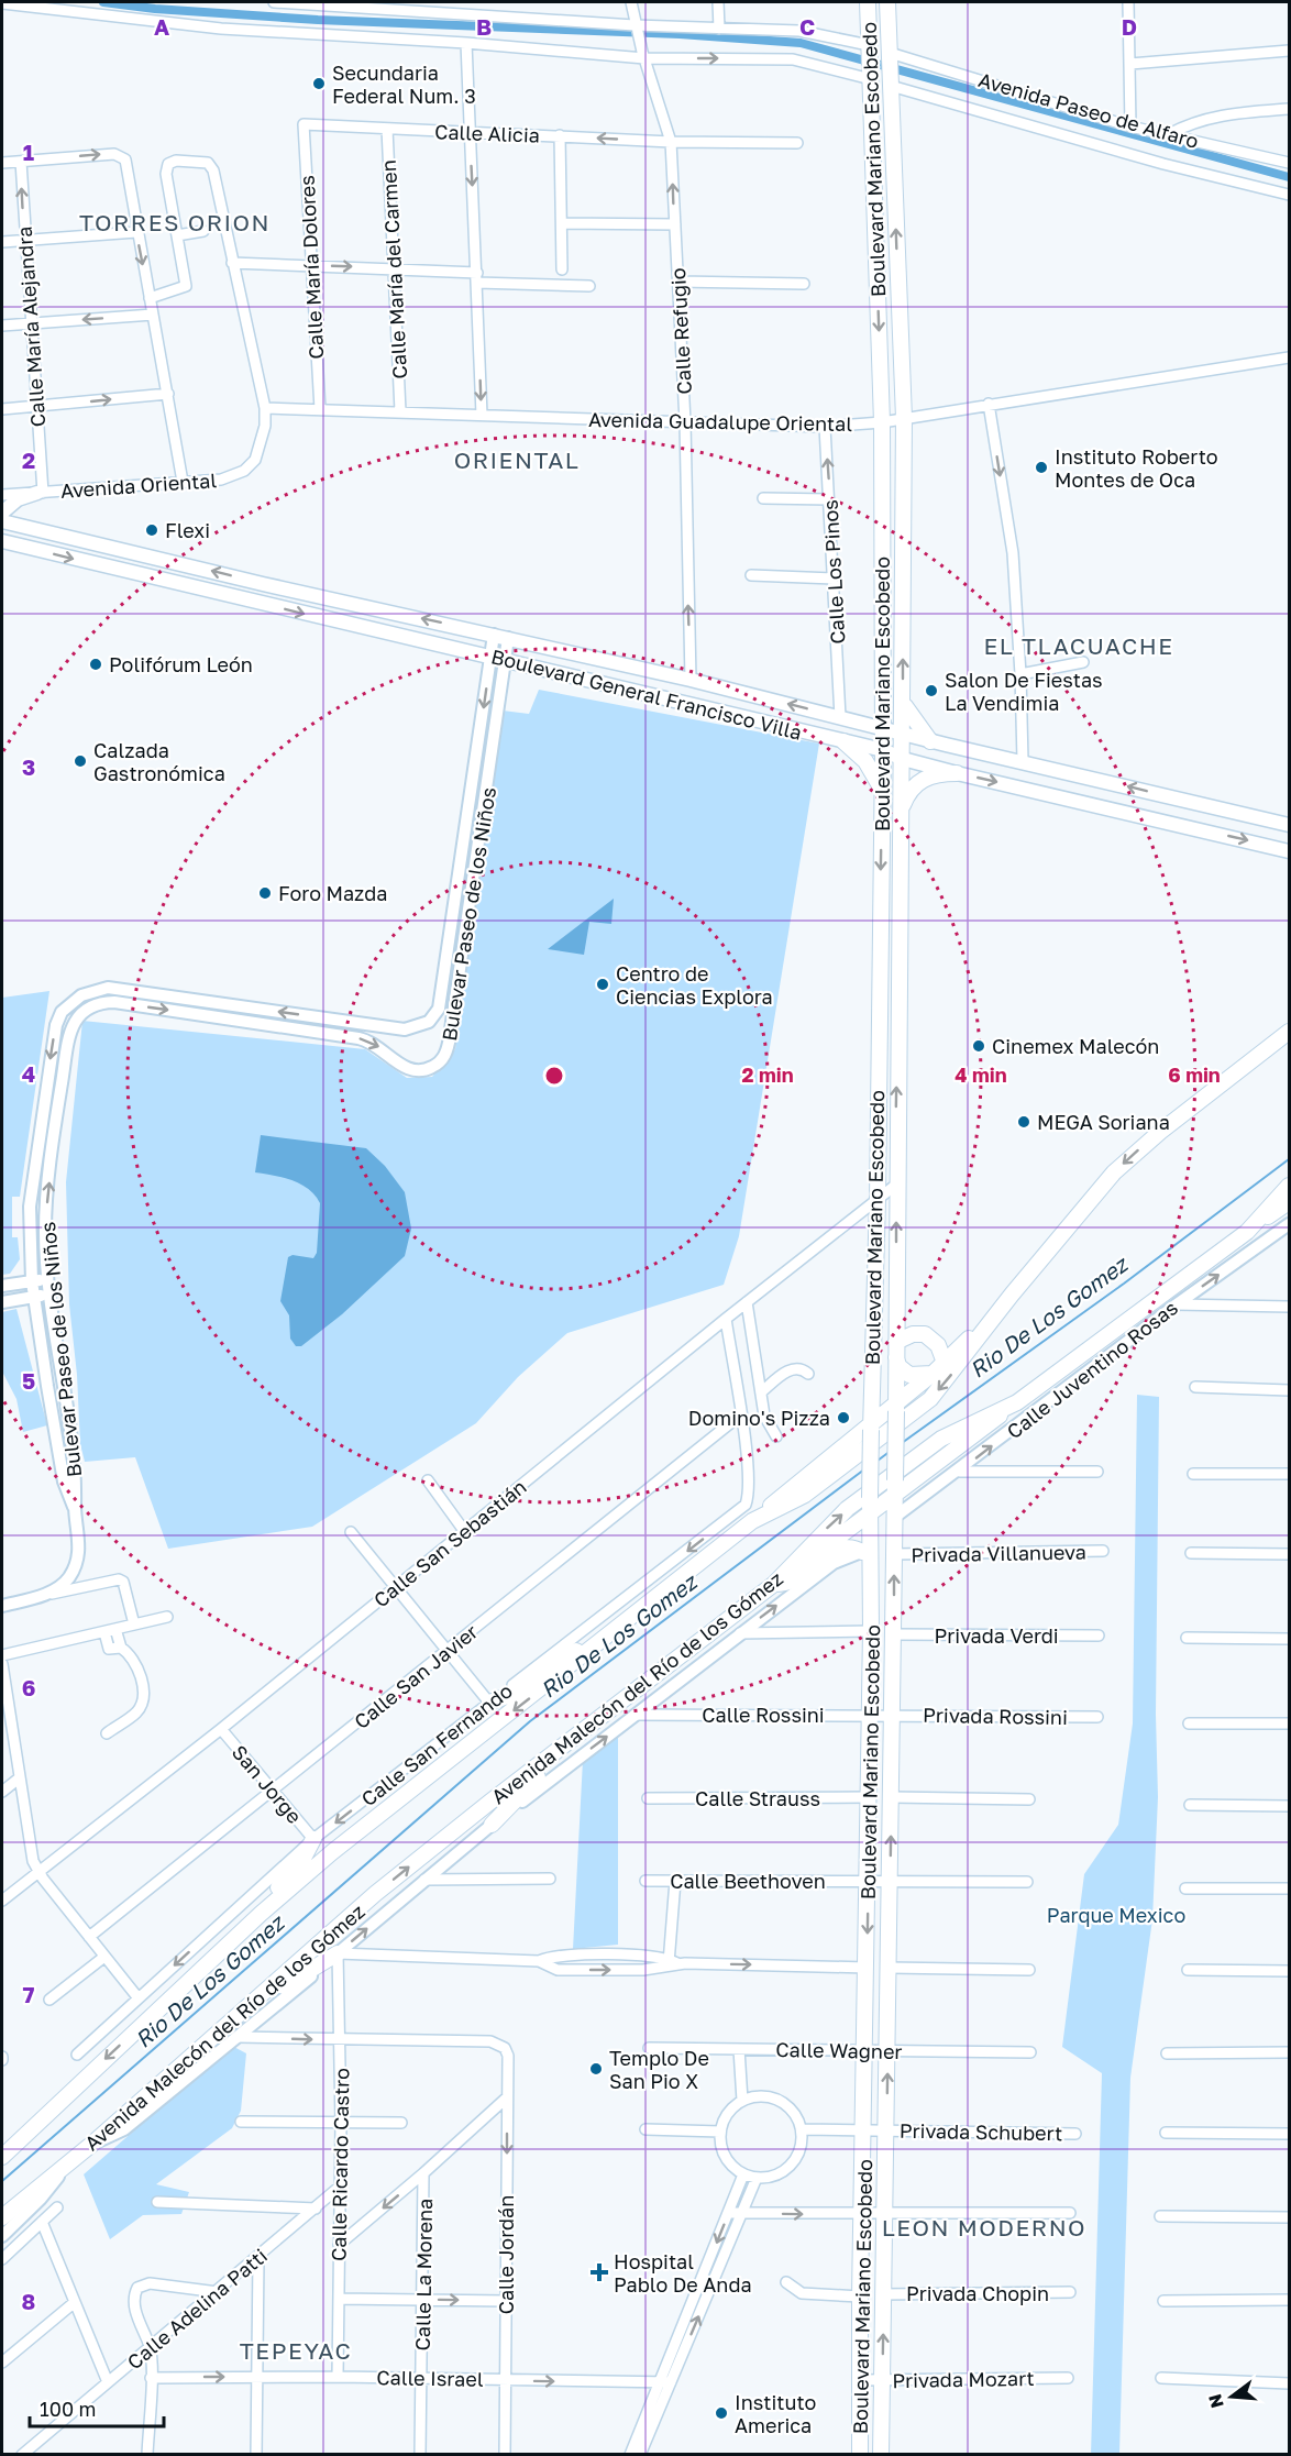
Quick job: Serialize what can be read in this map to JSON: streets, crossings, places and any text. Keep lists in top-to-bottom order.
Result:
{
  "streets": {
    "main road": ["Boulevard Mariano Escobedo", "Boulevard General Francisco Villa", "Avenida Malecón del Río de los Gómez"],
    "street": [
      "Avenida Paseo de Alfaro",
      "Calle Alicia",
      "Calle María Dolores",
      "Calle María del Carmen",
      "Calle María Alejandra",
      "Calle Refugio",
      "Avenida Guadalupe Oriental",
      "Avenida Oriental",
      "Calle Los Pinos",
      "Bulevar Paseo de los Niños",
      "Calle Juventino Rosas",
      "Calle San Sebastián",
      "Privada Villanueva",
      "Privada Verdi",
      "Calle San Javier",
      "Calle Rossini",
      "Privada Rossini",
      "Calle San Fernando",
      "San Jorge",
      "Calle Strauss",
      "Calle Beethoven",
      "Calle Wagner",
      "Privada Schubert",
      "Calle Ricardo Castro",
      "Calle Jordán",
      "Calle La Morena",
      "Privada Chopin",
      "Calle Adelina Patti",
      "Calle Israel",
      "Privada Mozart"
    ]
  },
  "crossings": [
    ["Avenida Paseo de Alfaro", "Boulevard Mariano Escobedo"],
    ["Calle Alicia", "Calle María Dolores"],
    ["Calle Alicia", "Calle María del Carmen"],
    ["Calle Alicia", "Calle Refugio"],
    ["Boulevard Mariano Escobedo", "Avenida Guadalupe Oriental"],
    ["Boulevard Mariano Escobedo", "Boulevard General Francisco Villa"],
    ["Boulevard Mariano Escobedo", "Calle Juventino Rosas"],
    ["Boulevard Mariano Escobedo", "Calle San Sebastián"],
    ["Boulevard Mariano Escobedo", "Privada Villanueva"],
    ["Boulevard Mariano Escobedo", "Privada Verdi"],
    ["Boulevard Mariano Escobedo", "Calle Rossini"],
    ["Boulevard Mariano Escobedo", "Privada Rossini"],
    ["Boulevard Mariano Escobedo", "Calle Strauss"],
    ["Boulevard Mariano Escobedo", "Calle Beethoven"],
    ["Boulevard Mariano Escobedo", "Calle Wagner"],
    ["Boulevard Mariano Escobedo", "Privada Schubert"],
    ["Boulevard Mariano Escobedo", "Privada Chopin"],
    ["Boulevard Mariano Escobedo", "Privada Mozart"],
    ["Calle María Dolores", "Avenida Guadalupe Oriental"],
    ["Calle María del Carmen", "Avenida Guadalupe Oriental"],
    ["Calle María Alejandra", "Avenida Oriental"],
    ["Calle Refugio", "Avenida Guadalupe Oriental"],
    ["Calle Refugio", "Boulevard General Francisco Villa"],
    ["Avenida Guadalupe Oriental", "Avenida Oriental"],
    ["Avenida Guadalupe Oriental", "Calle Los Pinos"],
    ["Calle Los Pinos", "Boulevard General Francisco Villa"],
    ["Boulevard General Francisco Villa", "Bulevar Paseo de los Niños"],
    ["Calle San Sebastián", "San Jorge"],
    ["Calle San Javier", "Calle San Fernando"],
    ["Calle San Javier", "San Jorge"],
    ["Calle Rossini", "Privada Rossini"],
    ["Calle San Fernando", "San Jorge"],
    ["Calle Ricardo Castro", "Calle Jordán"],
    ["Calle Ricardo Castro", "Calle Adelina Patti"],
    ["Calle Ricardo Castro", "Calle Israel"],
    ["Calle Jordán", "Calle Israel"],
    ["Calle La Morena", "Calle Israel"]
  ],
  "one_way": [
    "Calle Refugio",
    "Calle Juventino Rosas",
    "Calle San Fernando",
    "Calle Jordán",
    "Calle Israel"
  ],
  "districts": [
    "TORRES ORION",
    "ORIENTAL",
    "EL TLACUACHE",
    "LEON MODERNO",
    "TEPEYAC"
  ],
  "water": ["Rio De Los Gomez"],
  "parks": ["Parque Mexico"],
  "places": {
    "other": [
      "Secundaria Federal Num. 3",
      "Instituto Roberto Montes de Oca",
      "Flexi",
      "Polifórum León",
      "Salon De Fiestas La Vendimia",
      "Calzada Gastronómica",
      "Foro Mazda",
      "Centro de Ciencias Explora",
      "Cinemex Malecón",
      "MEGA Soriana",
      "Domino's Pizza",
      "Templo De San Pio X",
      "Instituto America"
    ],
    "health": ["Hospital Pablo De Anda"]
  },
  "scale_bar": "100 m",
  "north": "left",
  "grid": {
    "columns": [
      "A",
      "B",
      "C",
      "D"
    ],
    "rows": [
      "1",
      "2",
      "3",
      "4",
      "5",
      "6",
      "7",
      "8"
    ]
  },
  "rings": ["2 min", "4 min", "6 min"]
}
